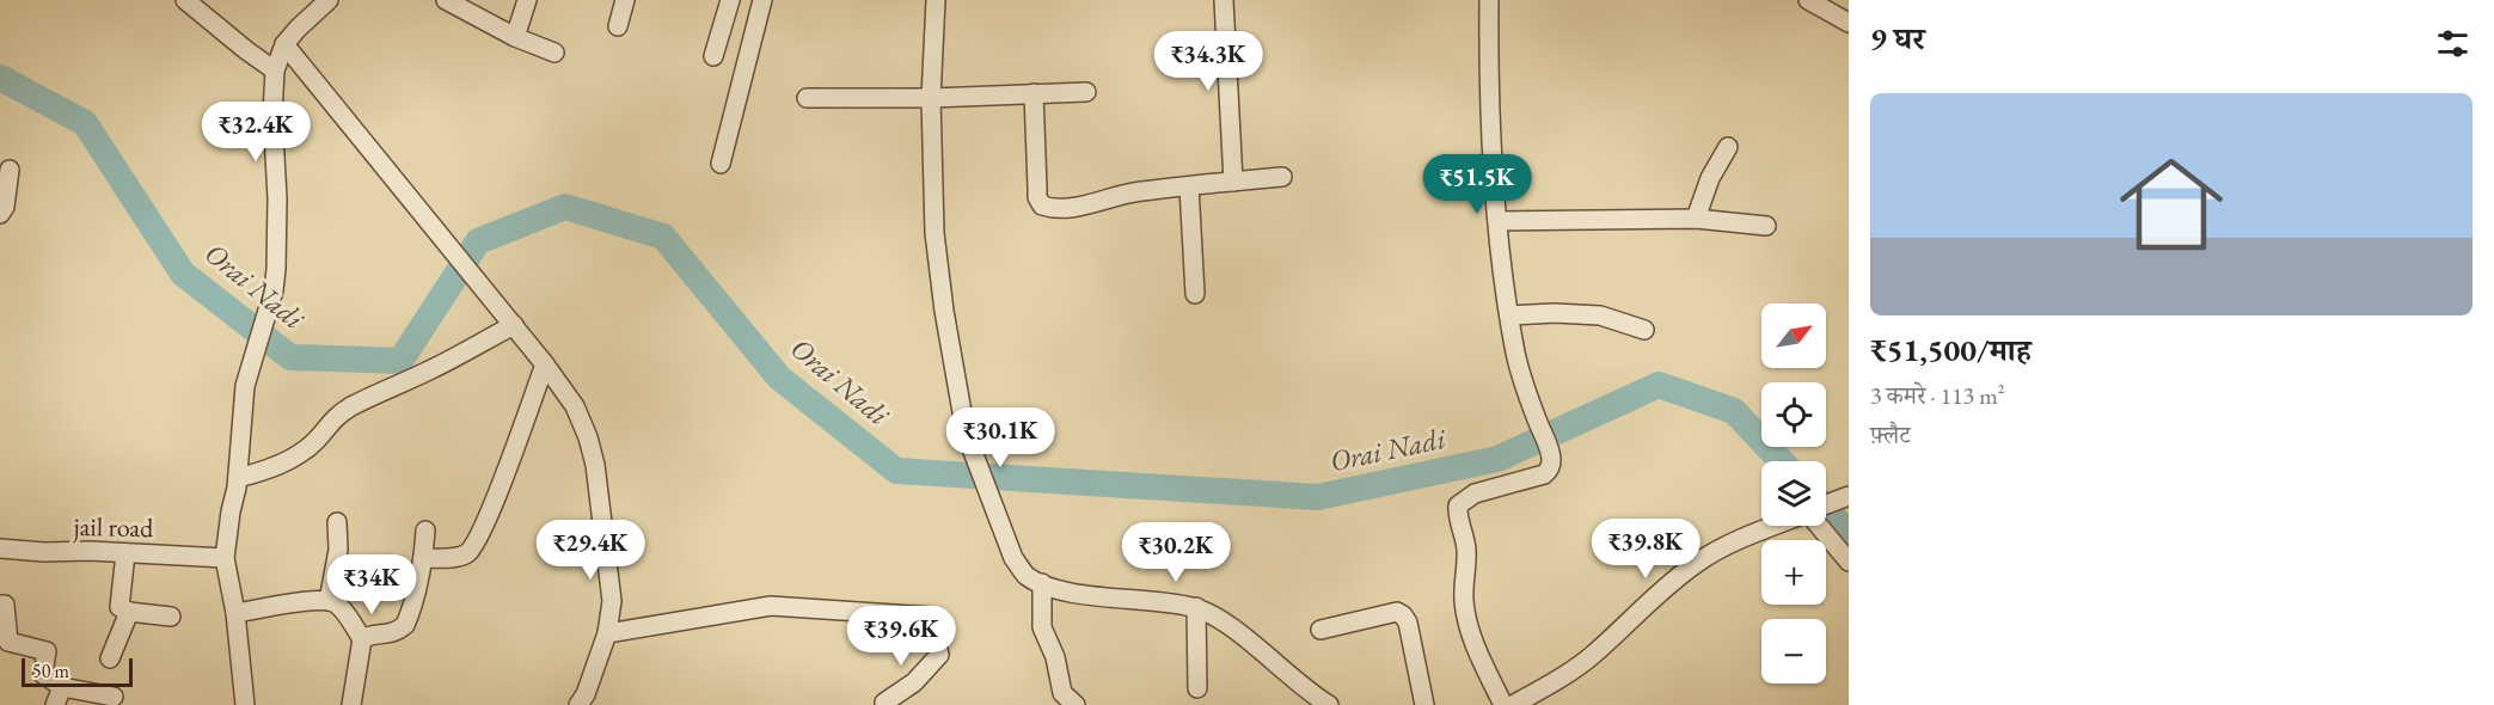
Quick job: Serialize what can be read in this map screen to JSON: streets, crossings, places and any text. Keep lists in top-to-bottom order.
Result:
{
  "streets": {
    "street": ["jail road"]
  },
  "water": ["Orai Nadi"],
  "scale_bar": "50 m",
  "north": "top right",
  "page": {
    "heading": "9 घर",
    "price": [
      "₹34.3K",
      "₹32.4K",
      "₹51.5K",
      "₹30.1K",
      "₹39.8K",
      "₹29.4K",
      "₹30.2K",
      "₹34K",
      "₹39.6K"
    ],
    "list": [
      {
        "name": "₹51,500/माह",
        "note": "3 कमरे · 113 m² · फ़्लैट"
      }
    ],
    "map_buttons": ["+", "−"],
    "scale": "50 m"
  }
}
